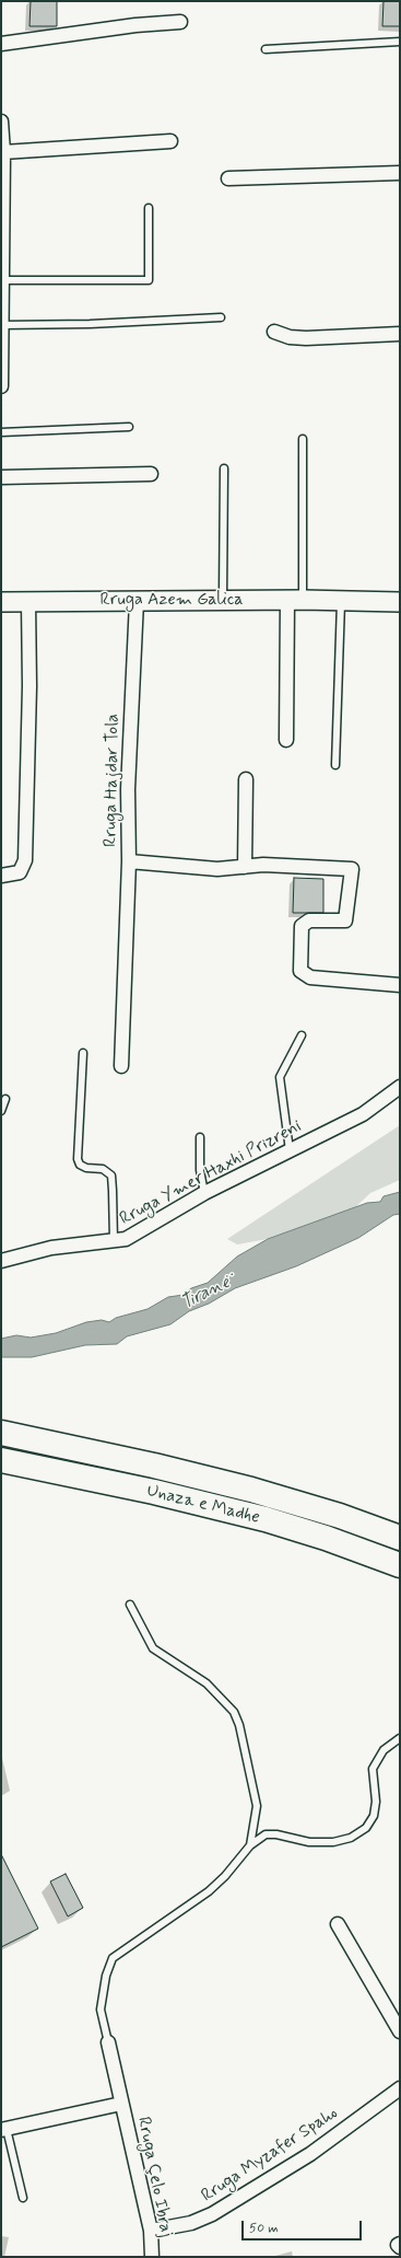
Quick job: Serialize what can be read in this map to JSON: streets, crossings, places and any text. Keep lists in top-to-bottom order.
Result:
{
  "streets": {
    "highway": ["Unaza e Madhe"],
    "main road": ["Rruga Azem Galica"],
    "street": [
      "Rruga Hajdar Tola",
      "Rruga Ymer Haxhi Prizreni",
      "Rruga Myzafer Spaho",
      "Rruga Çelo Ibraj"
    ]
  },
  "crossings": [
    ["Rruga Azem Galica", "Rruga Hajdar Tola"],
    ["Rruga Myzafer Spaho", "Rruga Çelo Ibraj"]
  ],
  "water": ["Tiranë"],
  "scale_bar": "50 m"
}
